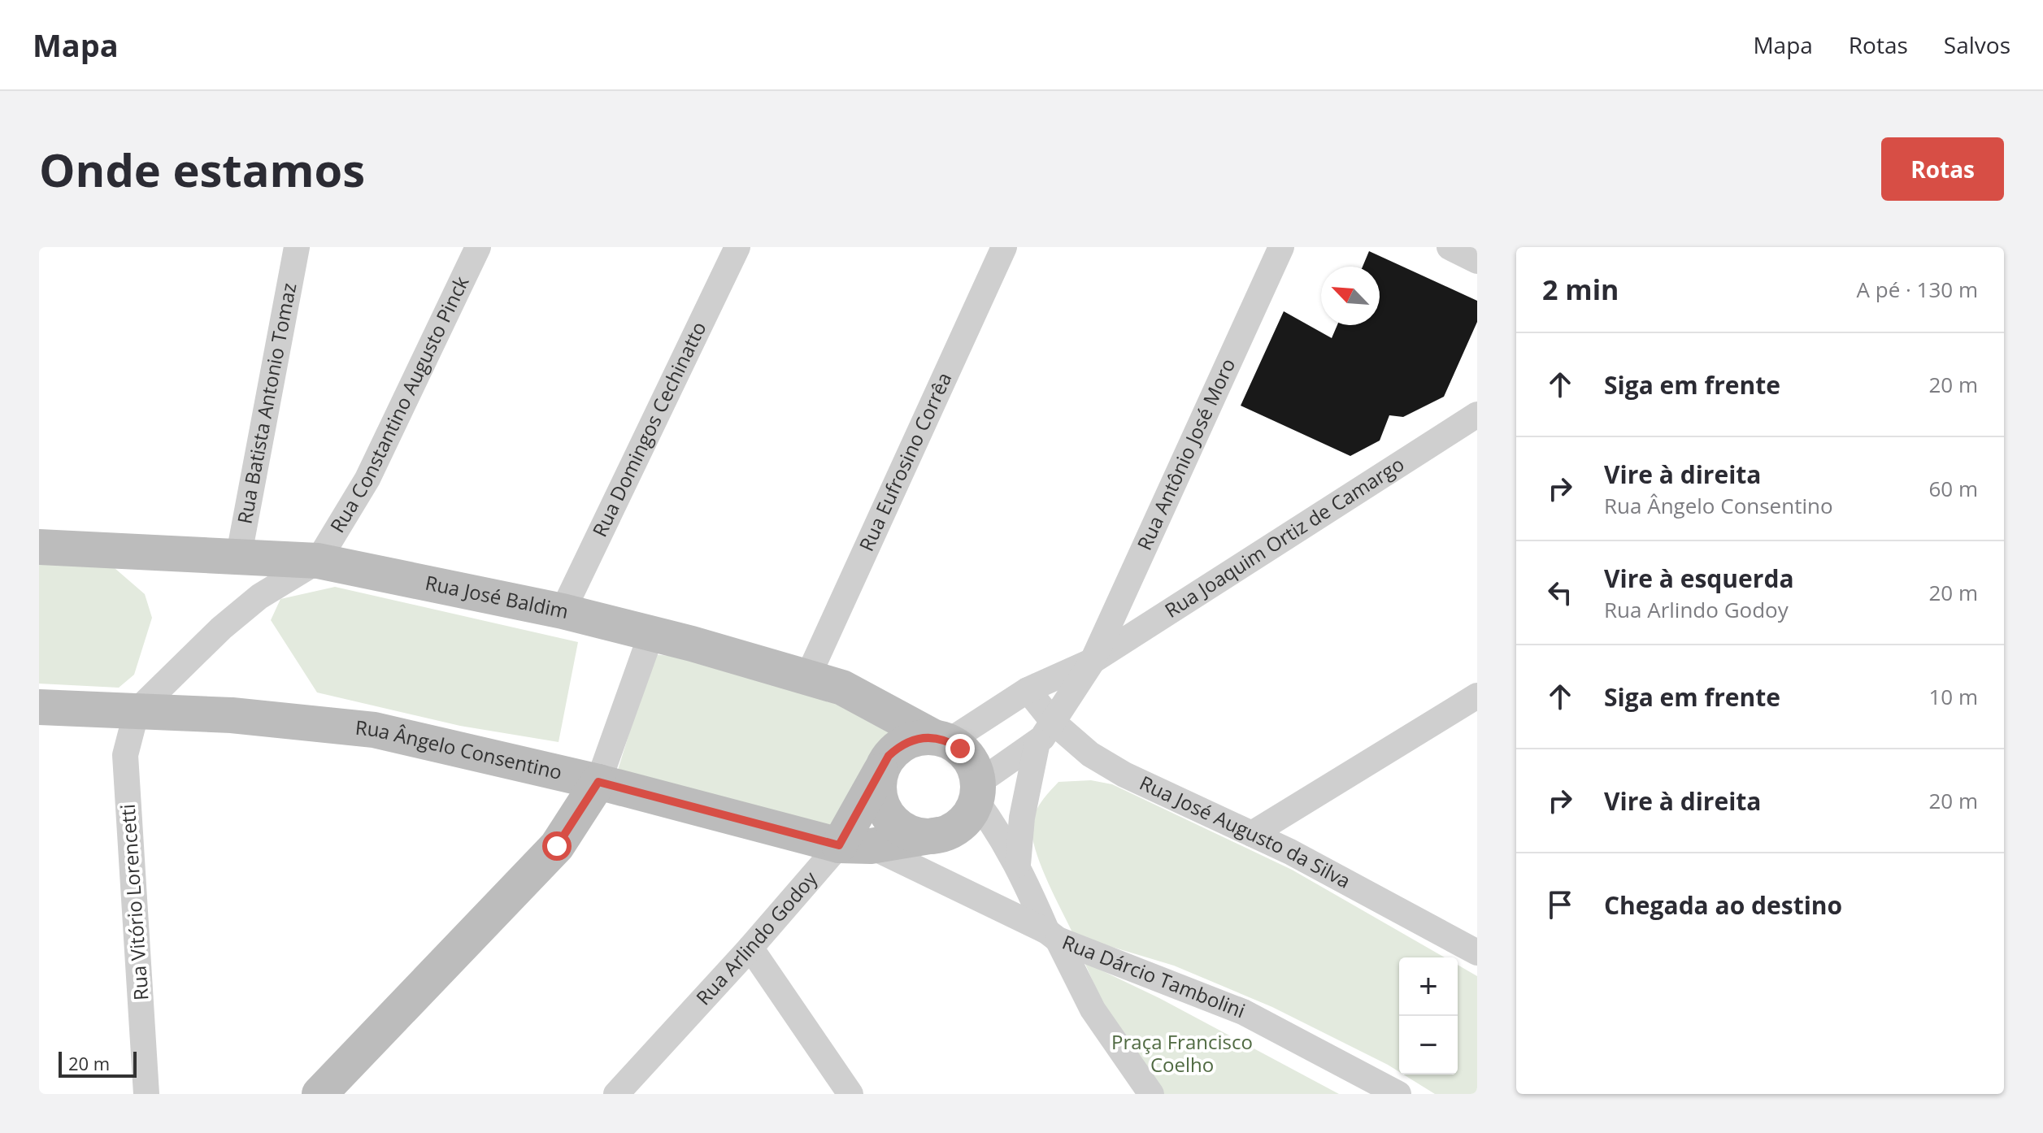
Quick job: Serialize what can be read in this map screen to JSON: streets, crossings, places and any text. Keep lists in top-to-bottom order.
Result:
{
  "streets": {
    "street": [
      "Rua Batista Antonio Tomaz",
      "Rua Constantino Augusto Pinck",
      "Rua Domingos Cechinatto",
      "Rua Antônio José Moro",
      "Rua Eufrosino Corrêa",
      "Rua Joaquim Ortiz de Camargo",
      "Rua José Baldim",
      "Rua Ângelo Consentino",
      "Rua José Augusto da Silva",
      "Rua Vitório Lorencetti",
      "Rua Arlindo Godoy",
      "Rua Dárcio Tambolini"
    ]
  },
  "crossings": [
    ["Rua Batista Antonio Tomaz", "Rua José Baldim"],
    ["Rua Constantino Augusto Pinck", "Rua José Baldim"],
    ["Rua Domingos Cechinatto", "Rua José Baldim"],
    ["Rua Antônio José Moro", "Rua Joaquim Ortiz de Camargo"],
    ["Rua Eufrosino Corrêa", "Rua José Baldim"],
    ["Rua Joaquim Ortiz de Camargo", "Rua José Baldim"],
    ["Rua Joaquim Ortiz de Camargo", "Rua Ângelo Consentino"],
    ["Rua Joaquim Ortiz de Camargo", "Rua José Augusto da Silva"],
    ["Rua Joaquim Ortiz de Camargo", "Rua Arlindo Godoy"],
    ["Rua José Baldim", "Rua Ângelo Consentino"],
    ["Rua José Baldim", "Rua Arlindo Godoy"],
    ["Rua Ângelo Consentino", "Rua Vitório Lorencetti"],
    ["Rua Ângelo Consentino", "Rua Arlindo Godoy"],
    ["Rua Ângelo Consentino", "Rua Dárcio Tambolini"]
  ],
  "parks": ["Praça Francisco Coelho"],
  "scale_bar": "20 m",
  "north": "top left",
  "page": {
    "header": "Mapa",
    "nav": ["Mapa", "Rotas", "Salvos"],
    "buttons": "Rotas",
    "title": "Onde estamos",
    "heading": ["2 min", "A pé · 130 m"],
    "list": [
      ["Siga em frente", "20 m"],
      ["Vire à direita", "Rua Ângelo Consentino", "60 m"],
      ["Vire à esquerda", "Rua Arlindo Godoy", "20 m"],
      ["Siga em frente", "10 m"],
      ["Vire à direita", "20 m"],
      "Chegada ao destino"
    ],
    "map_buttons": ["+", "−"],
    "scale": "20 m"
  }
}
